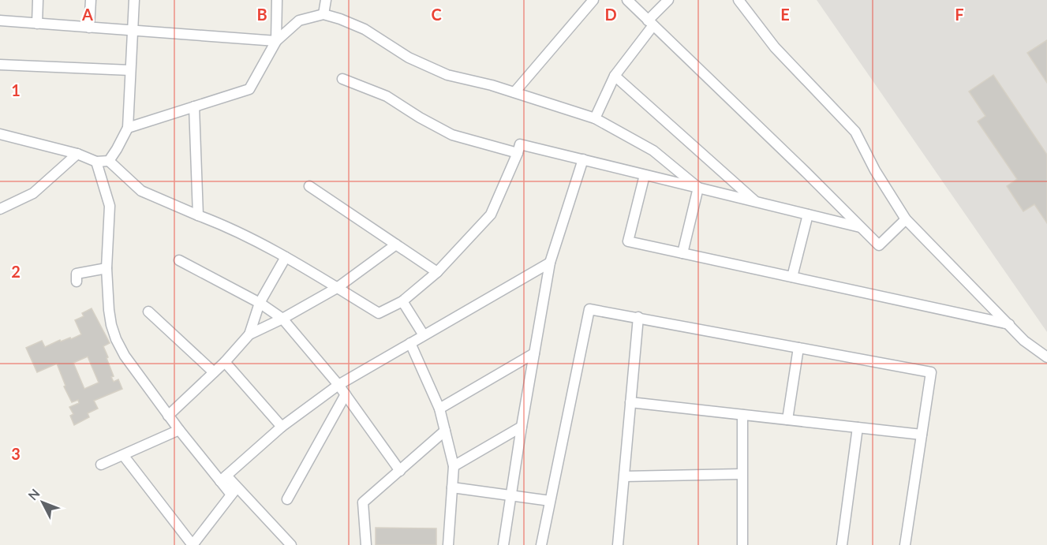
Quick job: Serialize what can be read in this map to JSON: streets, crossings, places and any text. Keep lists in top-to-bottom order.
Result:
{
  "north": "top left",
  "grid": {
    "columns": [
      "A",
      "B",
      "C",
      "D",
      "E",
      "F"
    ],
    "rows": ["1", "2", "3"]
  }
}
